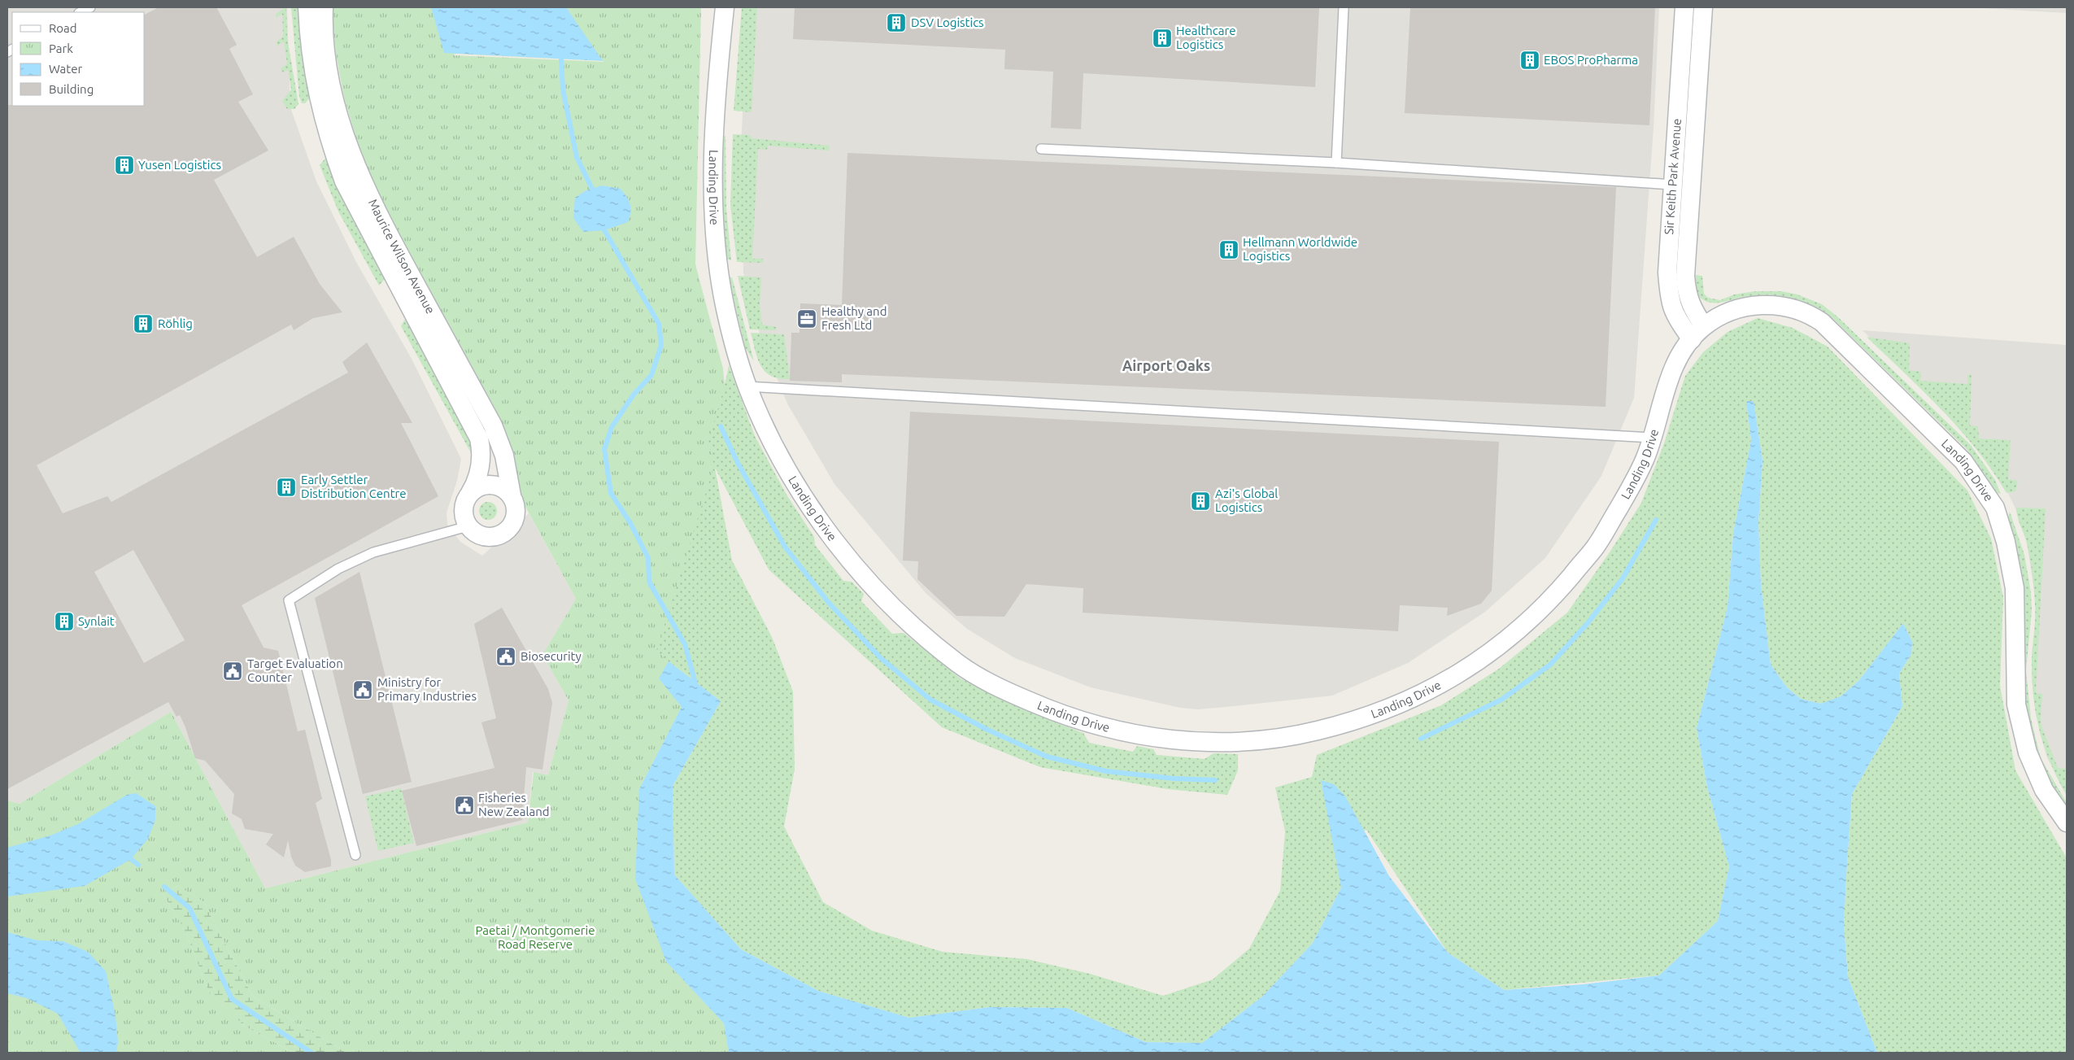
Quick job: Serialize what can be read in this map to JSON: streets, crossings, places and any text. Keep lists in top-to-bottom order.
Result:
{
  "streets": {
    "street": ["Sir Keith Park Avenue", "Landing Drive", "Maurice Wilson Avenue"]
  },
  "crossings": [
    ["Sir Keith Park Avenue", "Landing Drive"]
  ],
  "districts": ["Airport Oaks"],
  "parks": ["Paetai / Montgomerie Road Reserve"],
  "places": {
    "building": [
      "DSV Logistics",
      "Healthcare Logistics",
      "EBOS ProPharma",
      "Yusen Logistics",
      "Hellmann Worldwide Logistics",
      "Röhlig",
      "Early Settler Distribution Centre",
      "Azi's Global Logistics",
      "Synlait"
    ],
    "office": ["Healthy and Fresh Ltd"],
    "public building": [
      "Biosecurity",
      "Target Evaluation Counter",
      "Ministry for Primary Industries",
      "Fisheries New Zealand"
    ]
  },
  "legend": [
    "Road",
    "Park",
    "Water",
    "Building"
  ]
}
